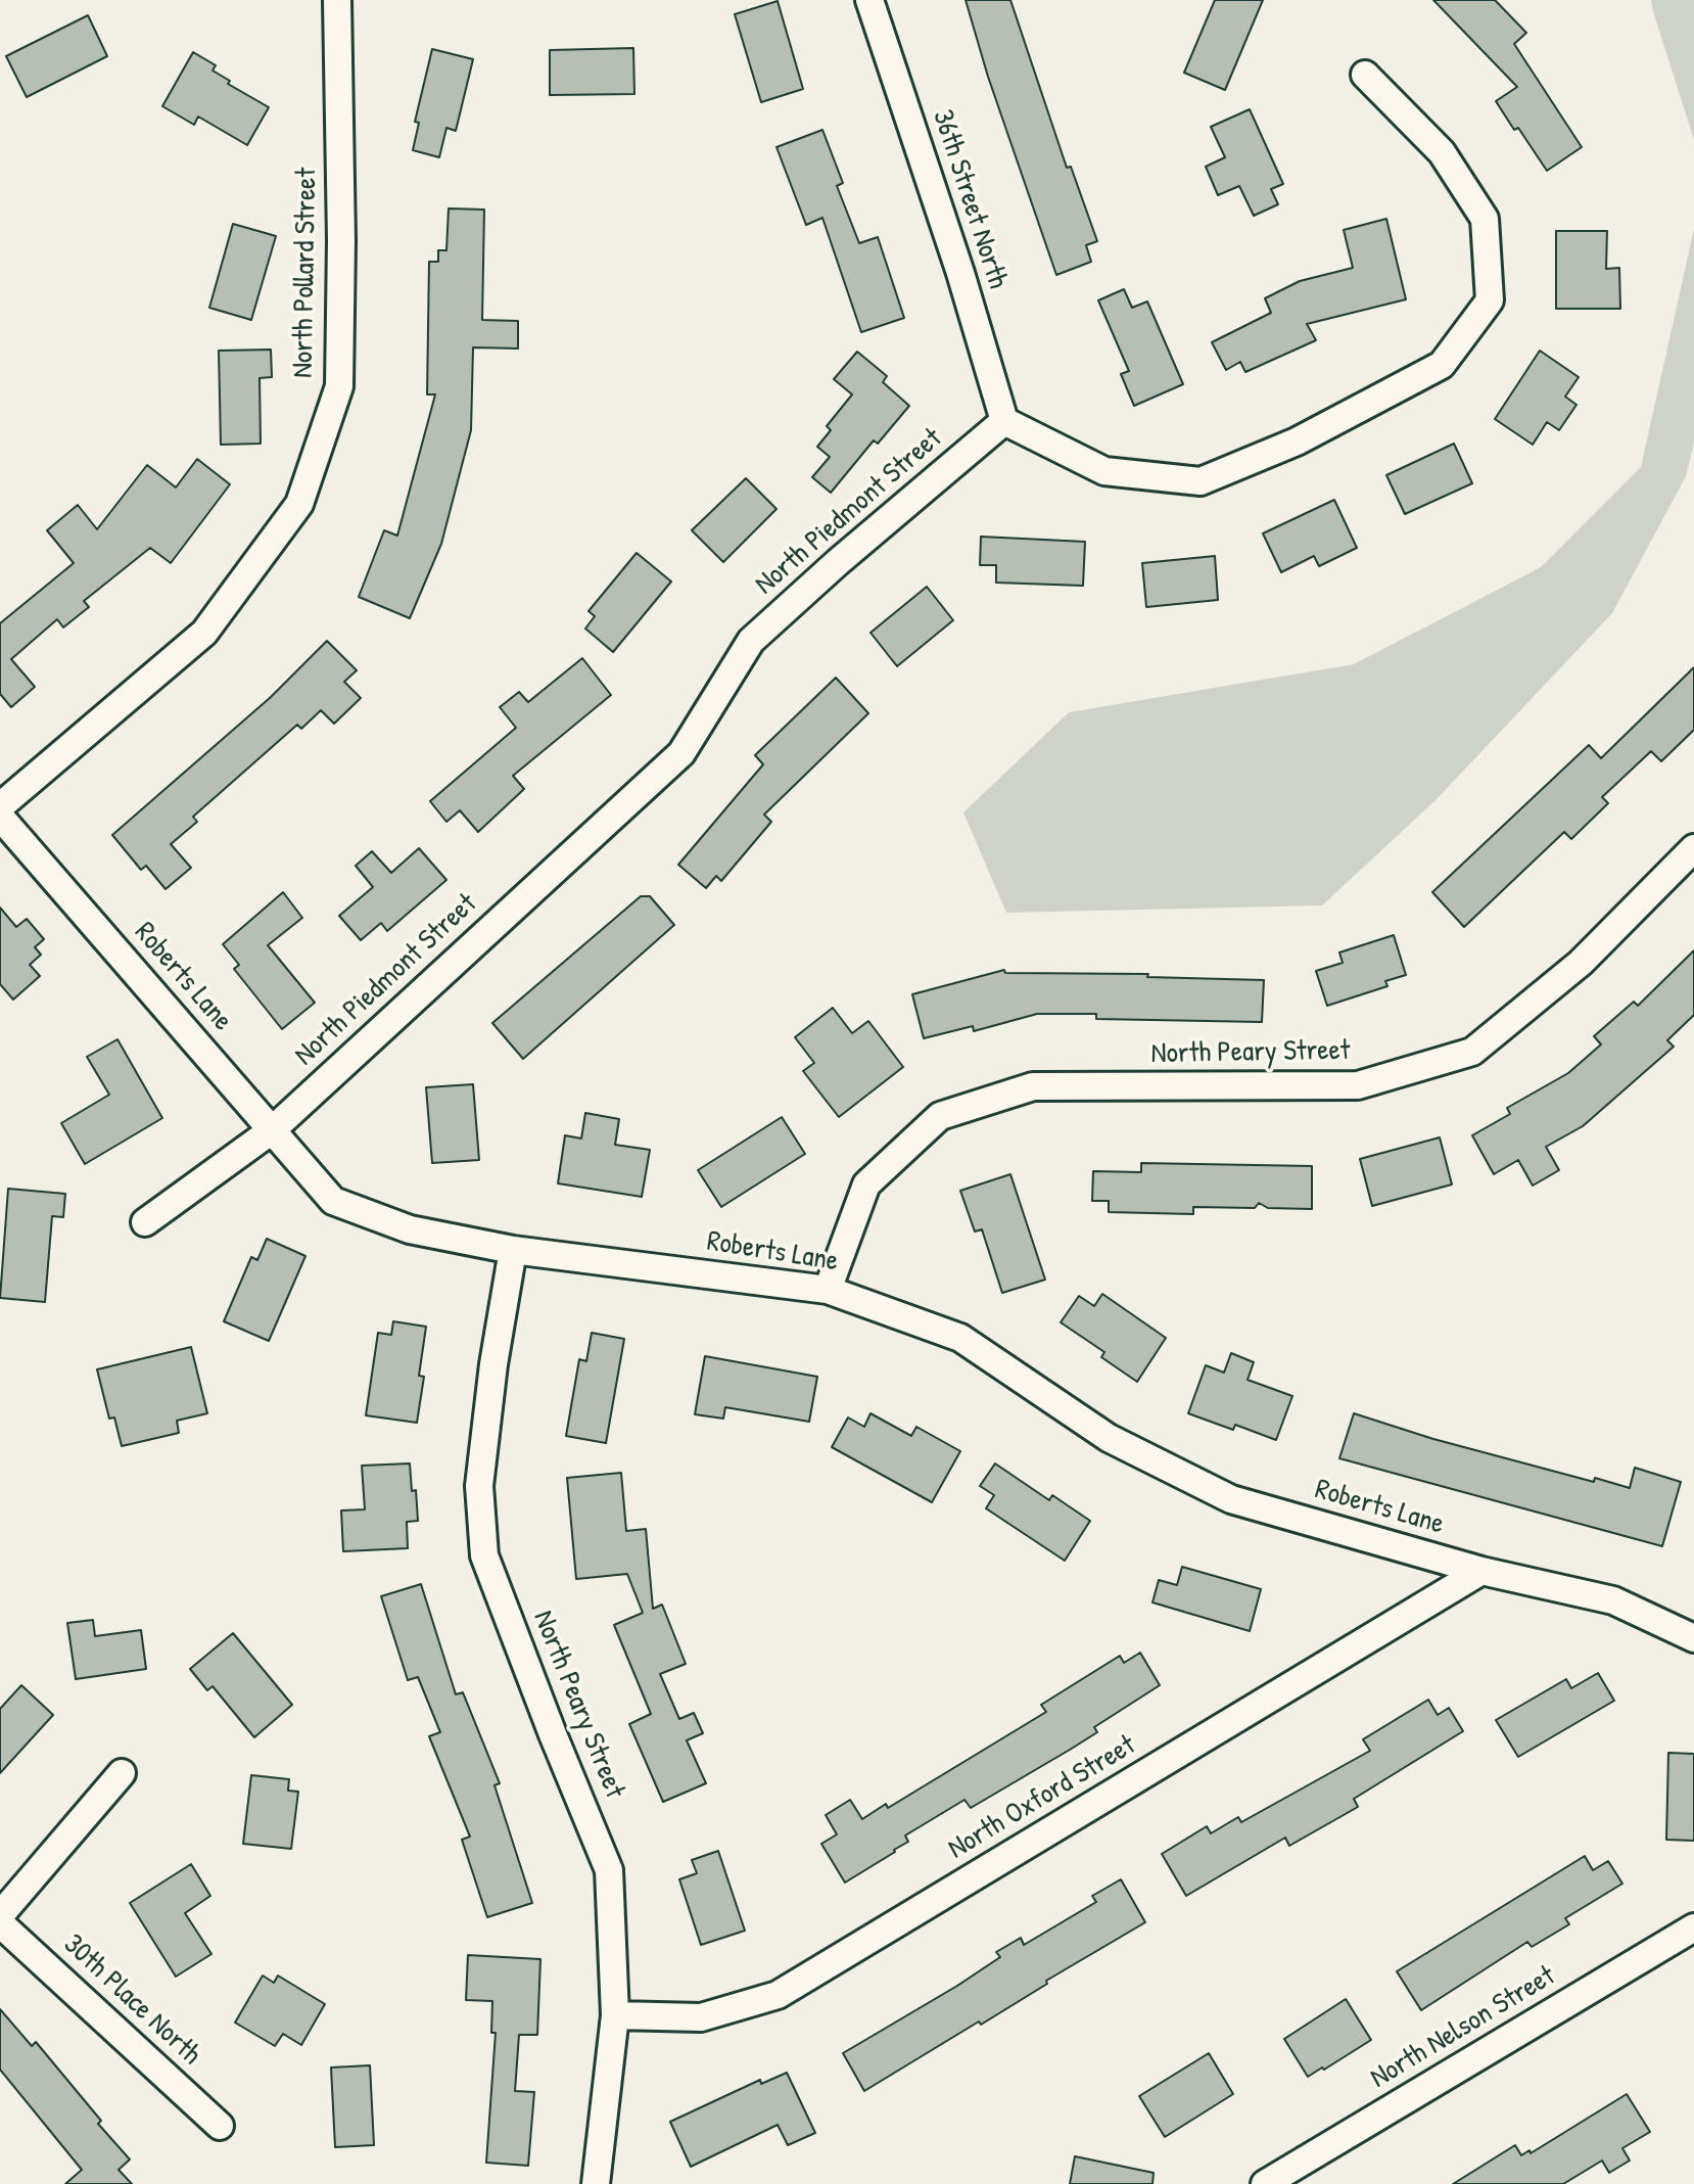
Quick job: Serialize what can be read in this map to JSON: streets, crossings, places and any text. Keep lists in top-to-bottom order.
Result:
{
  "streets": {
    "street": [
      "36th Street North",
      "North Pollard Street",
      "North Piedmont Street",
      "Roberts Lane",
      "North Peary Street",
      "North Oxford Street",
      "30th Place North",
      "North Nelson Street"
    ]
  },
  "crossings": [
    ["36th Street North", "North Piedmont Street"],
    ["North Piedmont Street", "Roberts Lane"],
    ["Roberts Lane", "North Peary Street"],
    ["Roberts Lane", "North Oxford Street"],
    ["North Peary Street", "North Oxford Street"]
  ]
}
